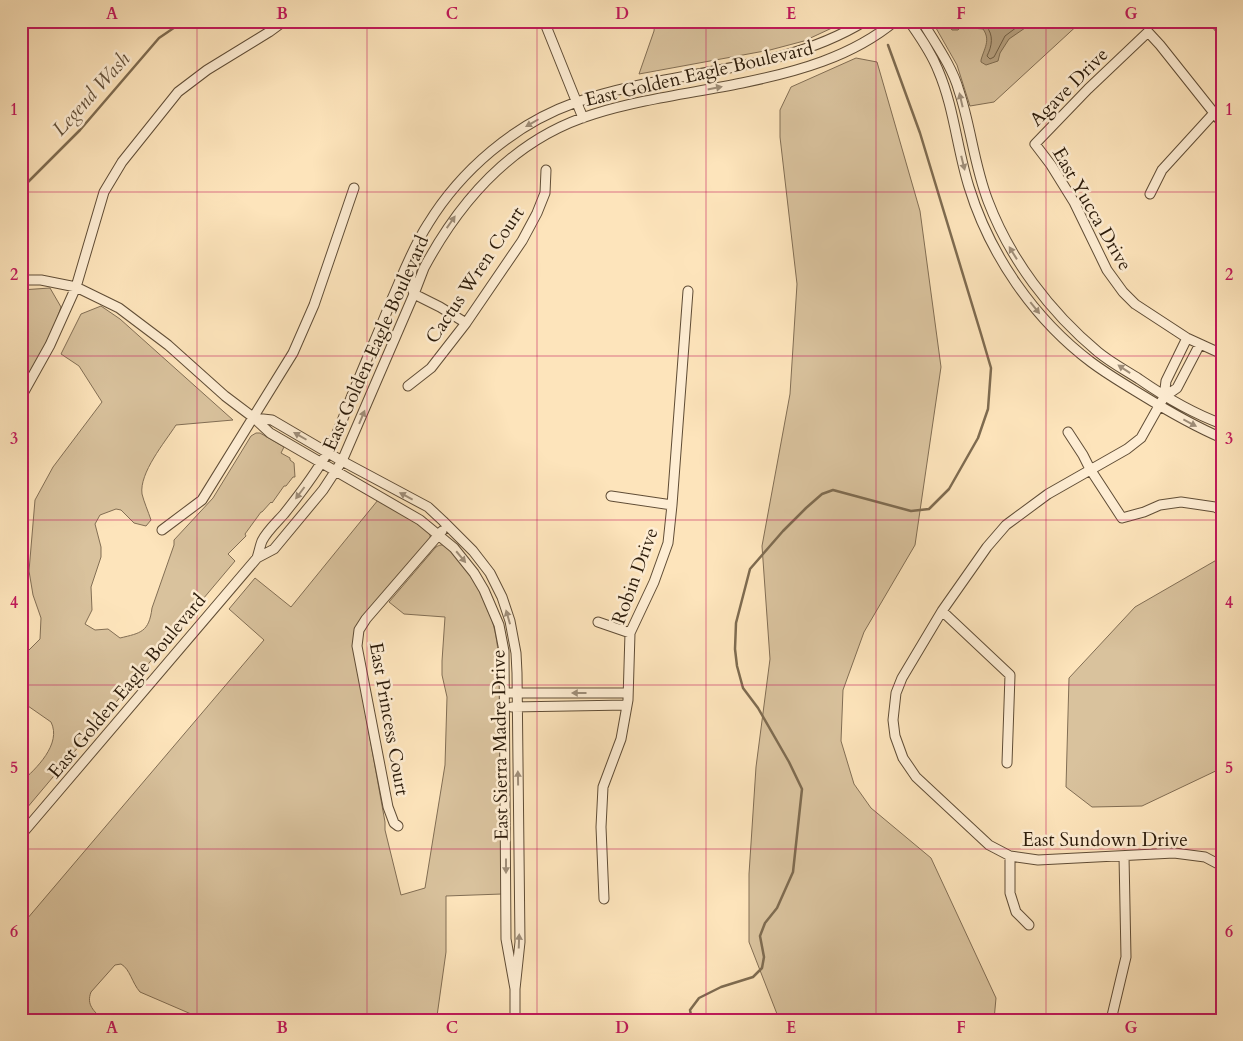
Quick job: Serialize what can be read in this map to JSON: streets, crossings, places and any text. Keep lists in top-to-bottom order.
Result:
{
  "streets": {
    "street": [
      "East Golden Eagle Boulevard",
      "Agave Drive",
      "East Yucca Drive",
      "Cactus Wren Court",
      "Robin Drive",
      "East Princess Court",
      "East Sierra Madre Drive",
      "East Sundown Drive"
    ]
  },
  "crossings": [
    ["East Golden Eagle Boulevard", "East Sierra Madre Drive"],
    ["Agave Drive", "East Yucca Drive"],
    ["East Princess Court", "East Sierra Madre Drive"]
  ],
  "water": ["Legend Wash"],
  "grid": {
    "columns": [
      "A",
      "B",
      "C",
      "D",
      "E",
      "F",
      "G"
    ],
    "rows": [
      "1",
      "2",
      "3",
      "4",
      "5",
      "6"
    ]
  }
}
